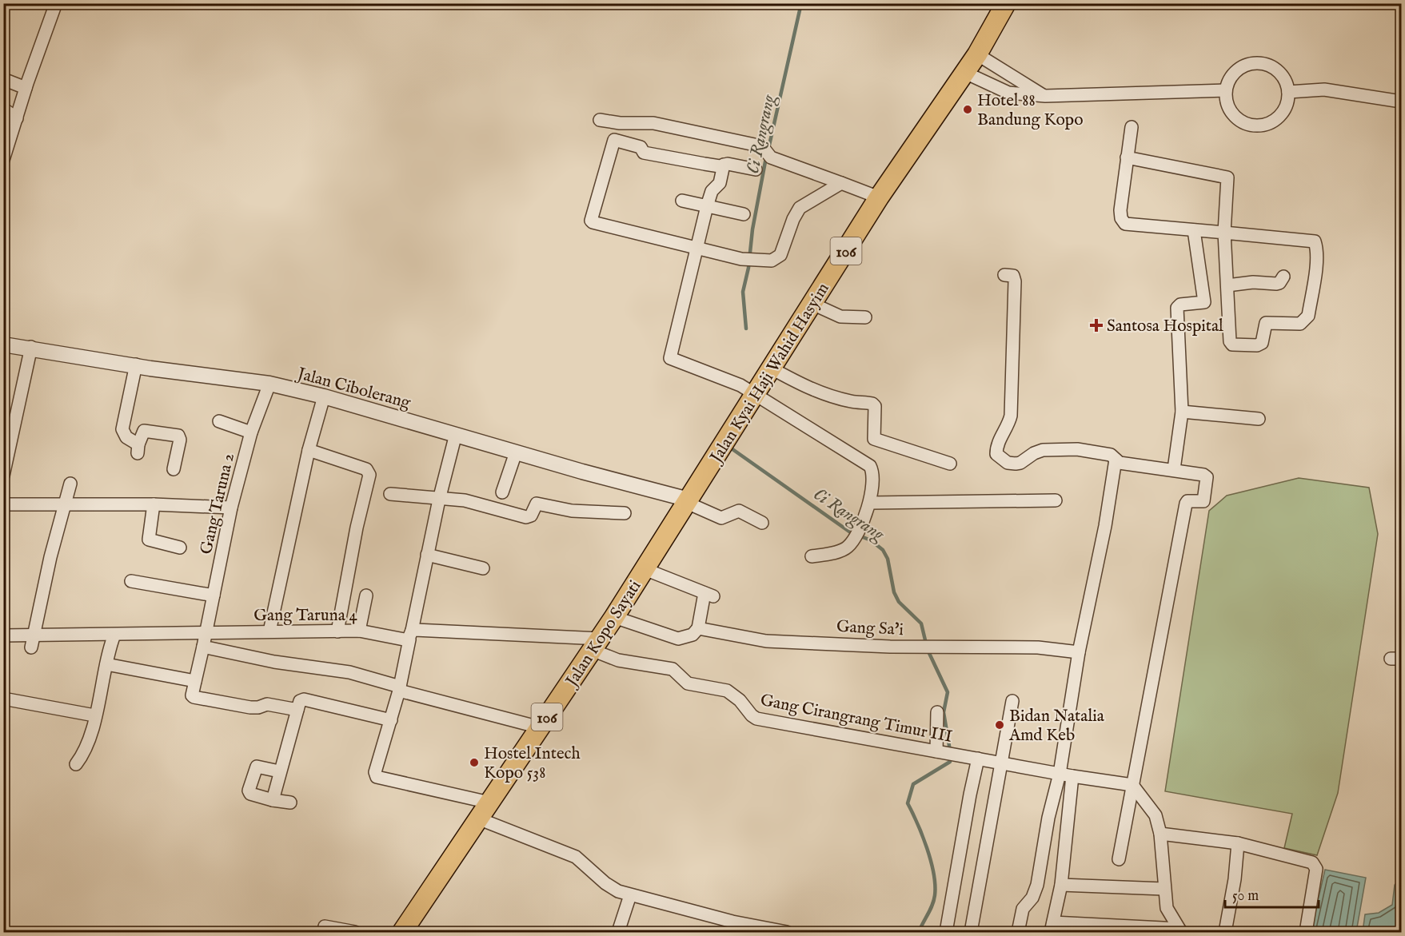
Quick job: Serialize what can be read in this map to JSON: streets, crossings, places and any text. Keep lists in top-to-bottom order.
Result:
{
  "streets": {
    "main road": ["106", "Jalan Kyai Haji Wahid Hasyim", "Jalan Kopo Sayati"],
    "street": [
      "Jalan Cibolerang",
      "Gang Taruna 2",
      "Gang Taruna 4",
      "Gang Sa'i",
      "Gang Cirangrang Timur III"
    ]
  },
  "crossings": [
    ["Jalan Kyai Haji Wahid Hasyim", "Jalan Cibolerang"],
    ["Jalan Kyai Haji Wahid Hasyim", "Jalan Kopo Sayati"],
    ["Jalan Cibolerang", "Gang Taruna 2"],
    ["Jalan Cibolerang", "Jalan Kopo Sayati"],
    ["Gang Taruna 2", "Gang Taruna 4"],
    ["Gang Taruna 4", "Jalan Kopo Sayati"],
    ["Gang Taruna 4", "Gang Cirangrang Timur III"],
    ["Jalan Kopo Sayati", "Gang Cirangrang Timur III"]
  ],
  "water": ["Ci Rangrang"],
  "places": {
    "other": ["Hotel 88 Bandung Kopo", "Bidan Natalia Amd Keb", "Hostel Intech Kopo 538"],
    "health": ["Santosa Hospital"]
  },
  "scale_bar": "50 m"
}
